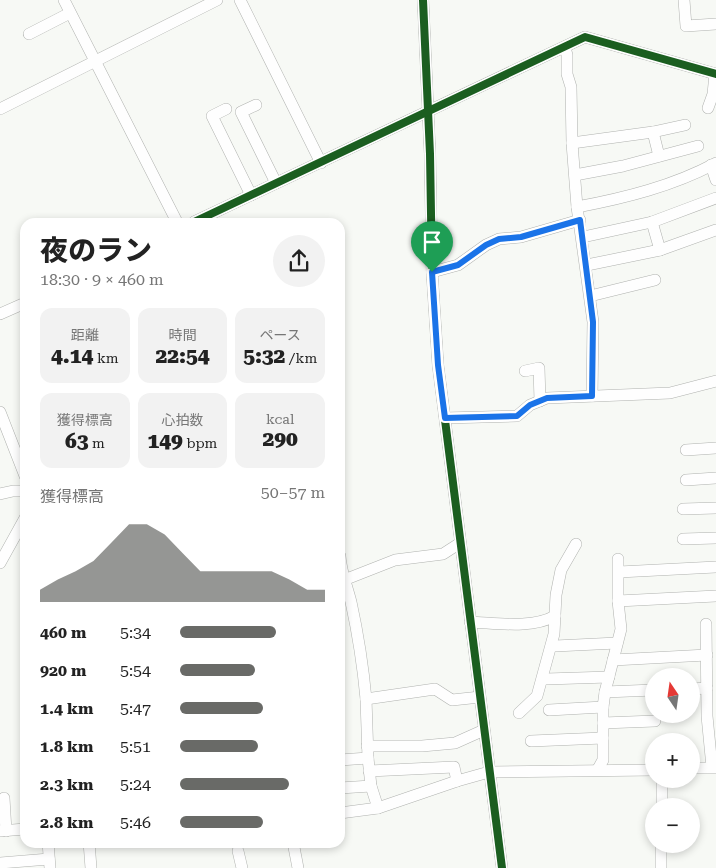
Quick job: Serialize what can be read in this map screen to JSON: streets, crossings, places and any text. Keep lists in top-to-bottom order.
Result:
{
  "north": "top",
  "page": {
    "heading": ["夜のラン", "18:30 · 9 × 460 m"],
    "stats": [
      ["距離", "4.14 km"],
      ["時間", "22:54"],
      ["ペース", "5:32 /km"],
      ["獲得標高", "63 m"],
      ["心拍数", "149 bpm"],
      ["kcal", "290"]
    ],
    "chart": ["獲得標高", "50–57 m"],
    "list": [
      {
        "name": "460 m",
        "note": "5:34"
      },
      {
        "name": "920 m",
        "note": "5:54"
      },
      {
        "name": "1.4 km",
        "note": "5:47"
      },
      {
        "name": "1.8 km",
        "note": "5:51"
      },
      {
        "name": "2.3 km",
        "note": "5:24"
      },
      {
        "name": "2.8 km",
        "note": "5:46"
      }
    ],
    "map_buttons": ["+", "−"]
  }
}
